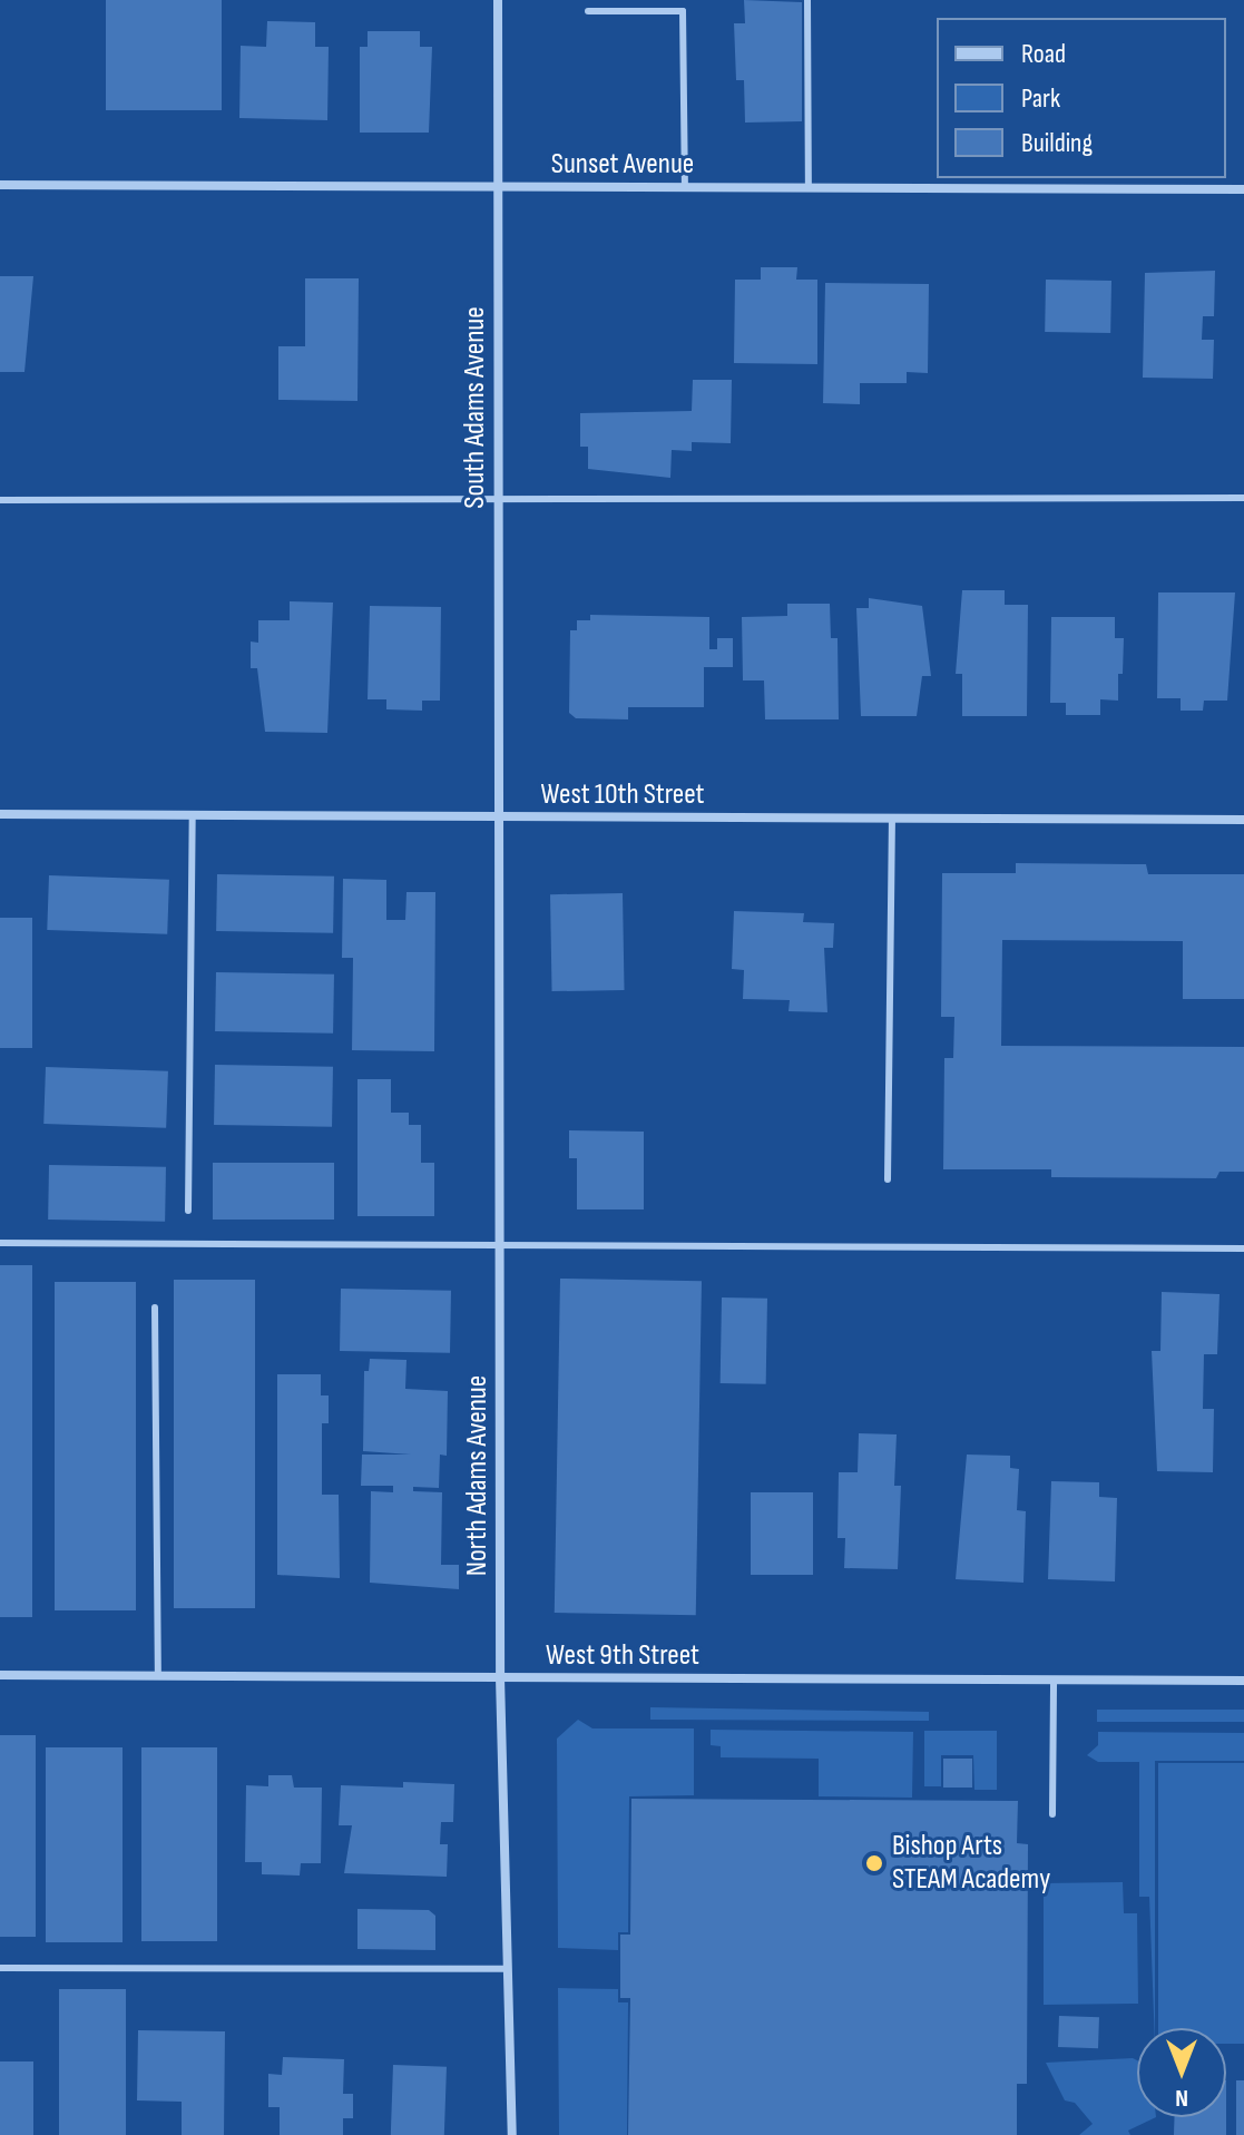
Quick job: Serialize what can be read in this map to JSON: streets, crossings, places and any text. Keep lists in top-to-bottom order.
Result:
{
  "streets": {
    "street": [
      "Sunset Avenue",
      "South Adams Avenue",
      "West 10th Street",
      "North Adams Avenue",
      "West 9th Street"
    ]
  },
  "crossings": [
    ["Sunset Avenue", "South Adams Avenue"],
    ["South Adams Avenue", "West 10th Street"],
    ["South Adams Avenue", "North Adams Avenue"],
    ["West 10th Street", "North Adams Avenue"],
    ["North Adams Avenue", "West 9th Street"]
  ],
  "places": ["Bishop Arts STEAM Academy"],
  "legend": ["Road", "Park", "Building"],
  "north": "bottom"
}
